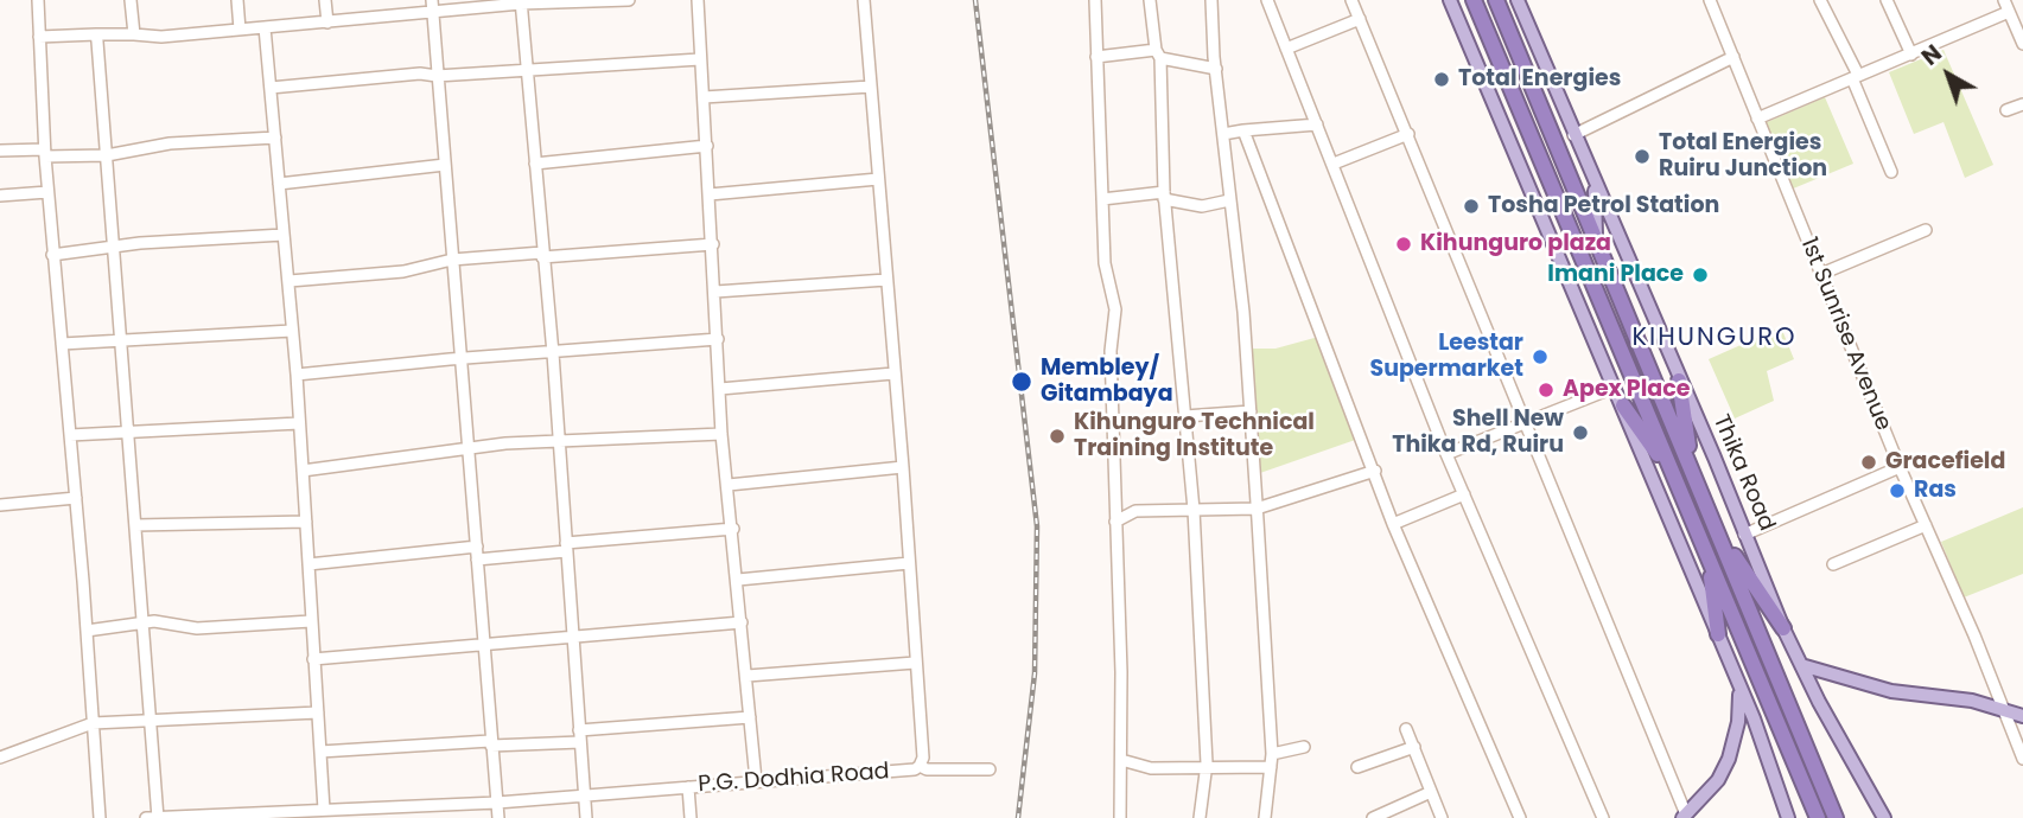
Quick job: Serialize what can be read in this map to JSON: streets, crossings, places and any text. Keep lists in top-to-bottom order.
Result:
{
  "streets": {
    "highway": ["Thika Road"],
    "street": ["1st Sunrise Avenue", "P.G. Dodhia Road"]
  },
  "districts": ["KIHUNGURO"],
  "places": [
    "Total Energies",
    "Total Energies Ruiru Junction",
    "Tosha Petrol Station",
    "Kihunguro plaza",
    "Imani Place",
    "Leestar Supermarket",
    "Membley/ Gitambaya",
    "Apex Place",
    "Shell New Thika Rd, Ruiru",
    "Kihunguro Technical Training Institute",
    "Gracefield",
    "Ras"
  ],
  "north": "top left"
}
